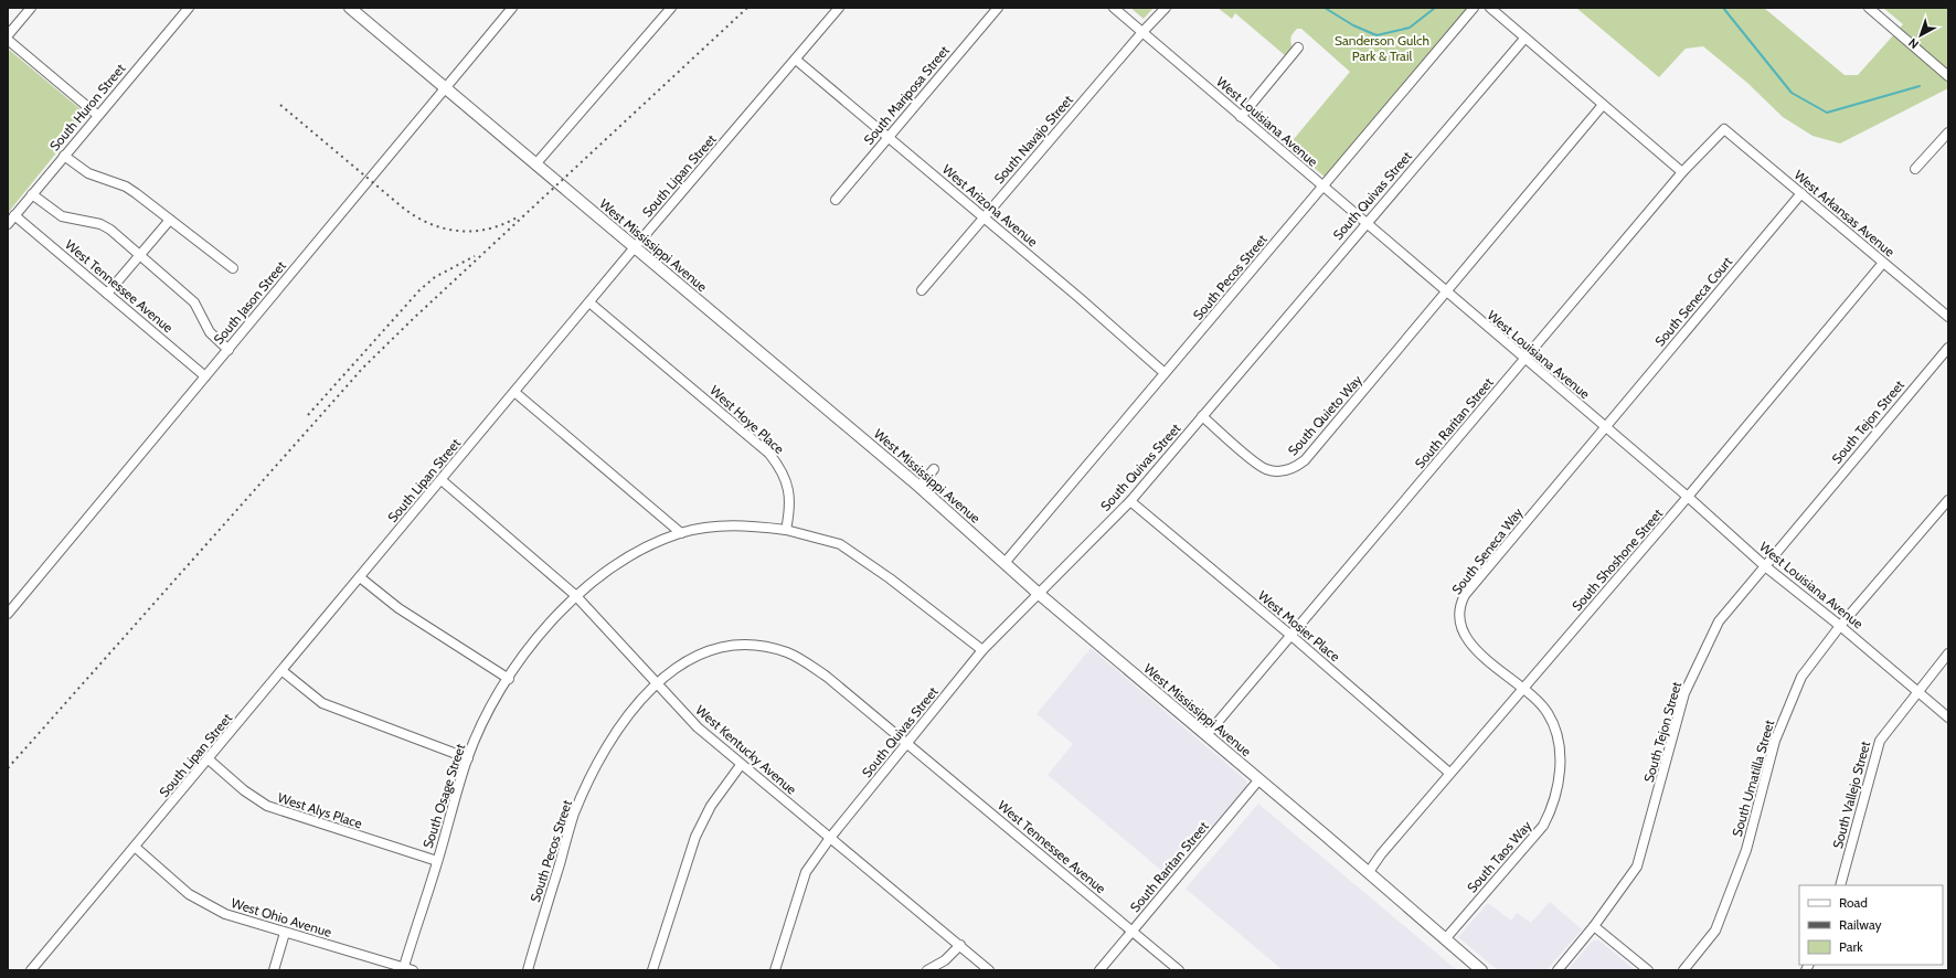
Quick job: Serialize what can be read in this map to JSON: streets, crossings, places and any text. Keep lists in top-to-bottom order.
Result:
{
  "streets": {
    "main road": ["West Mississippi Avenue"],
    "street": [
      "South Mariposa Street",
      "South Huron Street",
      "West Louisiana Avenue",
      "South Navajo Street",
      "South Lipan Street",
      "South Quivas Street",
      "West Arizona Avenue",
      "West Arkansas Avenue",
      "South Pecos Street",
      "West Tennessee Avenue",
      "South Seneca Court",
      "South Jason Street",
      "South Quieto Way",
      "West Hoye Place",
      "South Tejon Street",
      "South Raritan Street",
      "South Seneca Way",
      "South Shoshone Street",
      "West Mosier Place",
      "West Kentucky Avenue",
      "South Umatilla Street",
      "South Vallejo Street",
      "South Osage Street",
      "West Alys Place",
      "South Taos Way",
      "West Ohio Avenue"
    ]
  },
  "crossings": [
    ["South Mariposa Street", "West Arizona Avenue"],
    ["South Huron Street", "West Tennessee Avenue"],
    ["West Louisiana Avenue", "South Navajo Street"],
    ["West Louisiana Avenue", "South Quivas Street"],
    ["West Louisiana Avenue", "South Pecos Street"],
    ["West Louisiana Avenue", "South Seneca Court"],
    ["West Louisiana Avenue", "South Quieto Way"],
    ["West Louisiana Avenue", "South Tejon Street"],
    ["West Louisiana Avenue", "South Raritan Street"],
    ["West Louisiana Avenue", "South Seneca Way"],
    ["West Louisiana Avenue", "South Shoshone Street"],
    ["West Louisiana Avenue", "South Umatilla Street"],
    ["West Louisiana Avenue", "South Vallejo Street"],
    ["South Navajo Street", "West Arizona Avenue"],
    ["South Lipan Street", "West Arizona Avenue"],
    ["South Lipan Street", "West Mississippi Avenue"],
    ["South Lipan Street", "West Hoye Place"],
    ["South Lipan Street", "West Kentucky Avenue"],
    ["South Lipan Street", "West Alys Place"],
    ["South Lipan Street", "West Ohio Avenue"],
    ["South Quivas Street", "West Mississippi Avenue"],
    ["South Quivas Street", "West Tennessee Avenue"],
    ["South Quivas Street", "South Quieto Way"],
    ["South Quivas Street", "West Mosier Place"],
    ["South Quivas Street", "West Kentucky Avenue"],
    ["West Arizona Avenue", "South Pecos Street"],
    ["West Arkansas Avenue", "South Seneca Court"],
    ["West Arkansas Avenue", "South Raritan Street"],
    ["West Arkansas Avenue", "South Shoshone Street"],
    ["West Mississippi Avenue", "South Pecos Street"],
    ["West Mississippi Avenue", "South Jason Street"],
    ["West Mississippi Avenue", "South Raritan Street"],
    ["West Mississippi Avenue", "South Shoshone Street"],
    ["West Mississippi Avenue", "South Taos Way"],
    ["South Pecos Street", "West Tennessee Avenue"],
    ["South Pecos Street", "West Kentucky Avenue"],
    ["West Tennessee Avenue", "South Jason Street"],
    ["West Tennessee Avenue", "South Raritan Street"],
    ["South Seneca Court", "South Seneca Way"],
    ["West Hoye Place", "South Osage Street"],
    ["South Raritan Street", "West Mosier Place"],
    ["South Seneca Way", "South Shoshone Street"],
    ["South Seneca Way", "South Taos Way"],
    ["South Shoshone Street", "West Mosier Place"],
    ["South Shoshone Street", "South Taos Way"],
    ["West Kentucky Avenue", "South Osage Street"],
    ["South Osage Street", "West Alys Place"],
    ["South Osage Street", "West Ohio Avenue"]
  ],
  "parks": ["Sanderson Gulch Park & Trail"],
  "legend": ["Road", "Railway", "Park"],
  "north": "bottom left"
}
